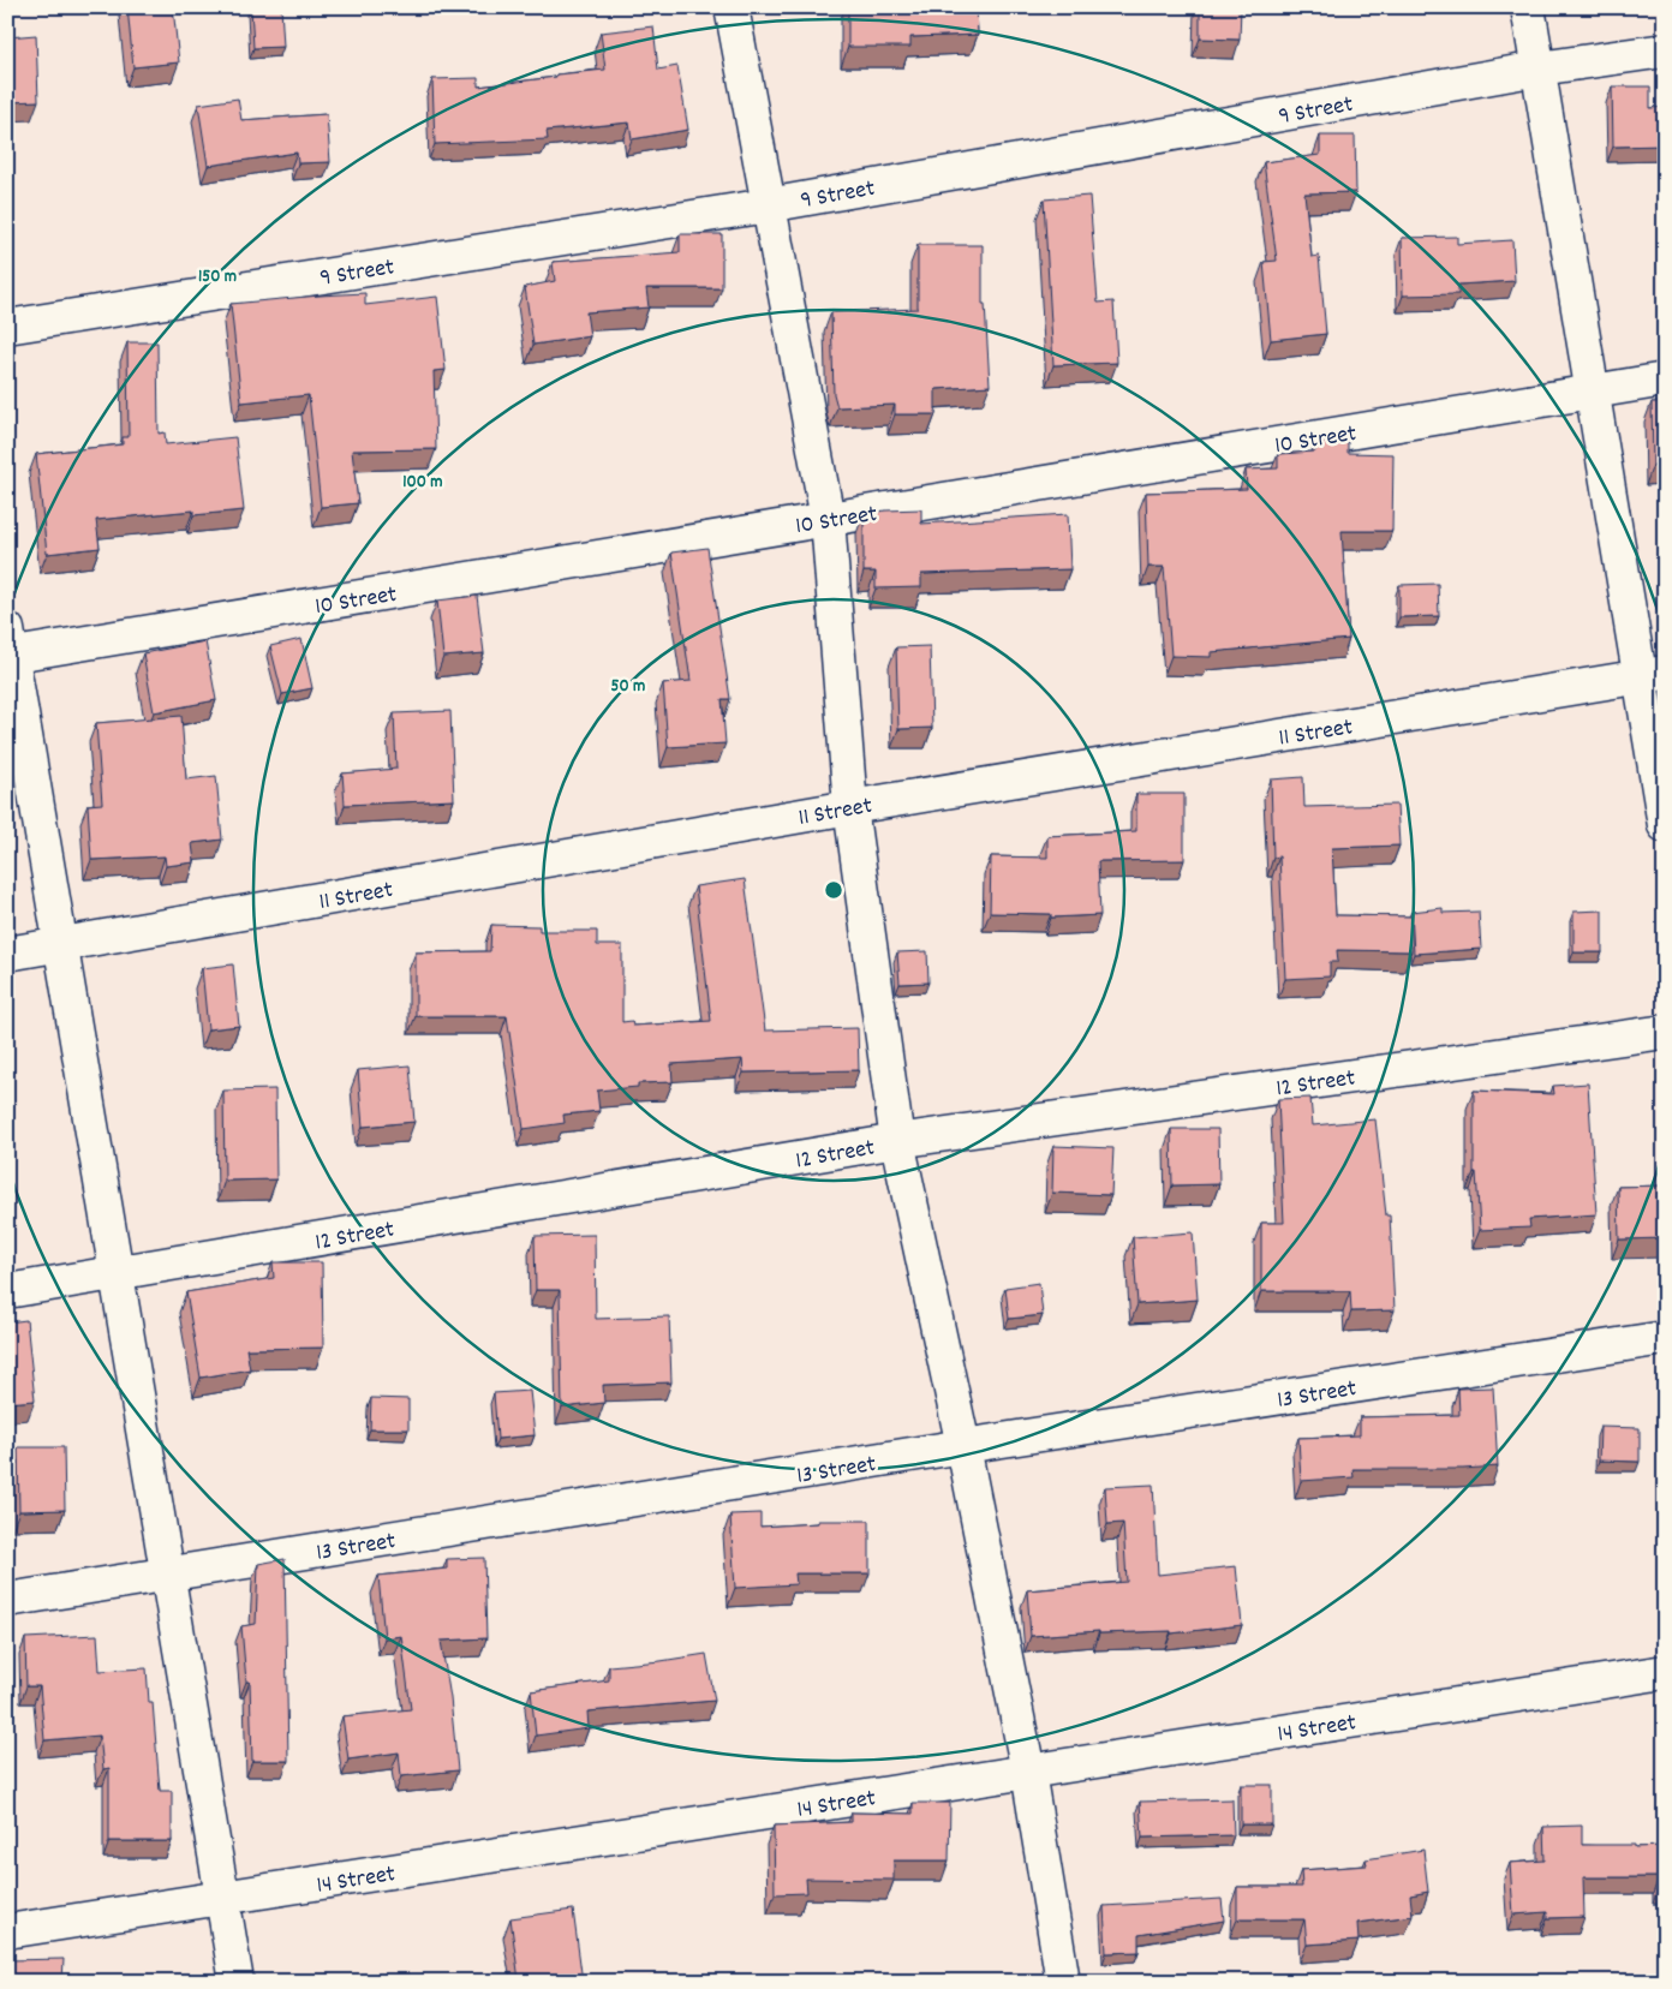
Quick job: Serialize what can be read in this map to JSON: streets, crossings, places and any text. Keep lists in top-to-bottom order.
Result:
{
  "streets": {
    "street": [
      "9 Street",
      "10 Street",
      "11 Street",
      "12 Street",
      "13 Street",
      "14 Street"
    ]
  },
  "rings": ["150 m", "100 m", "50 m"]
}
